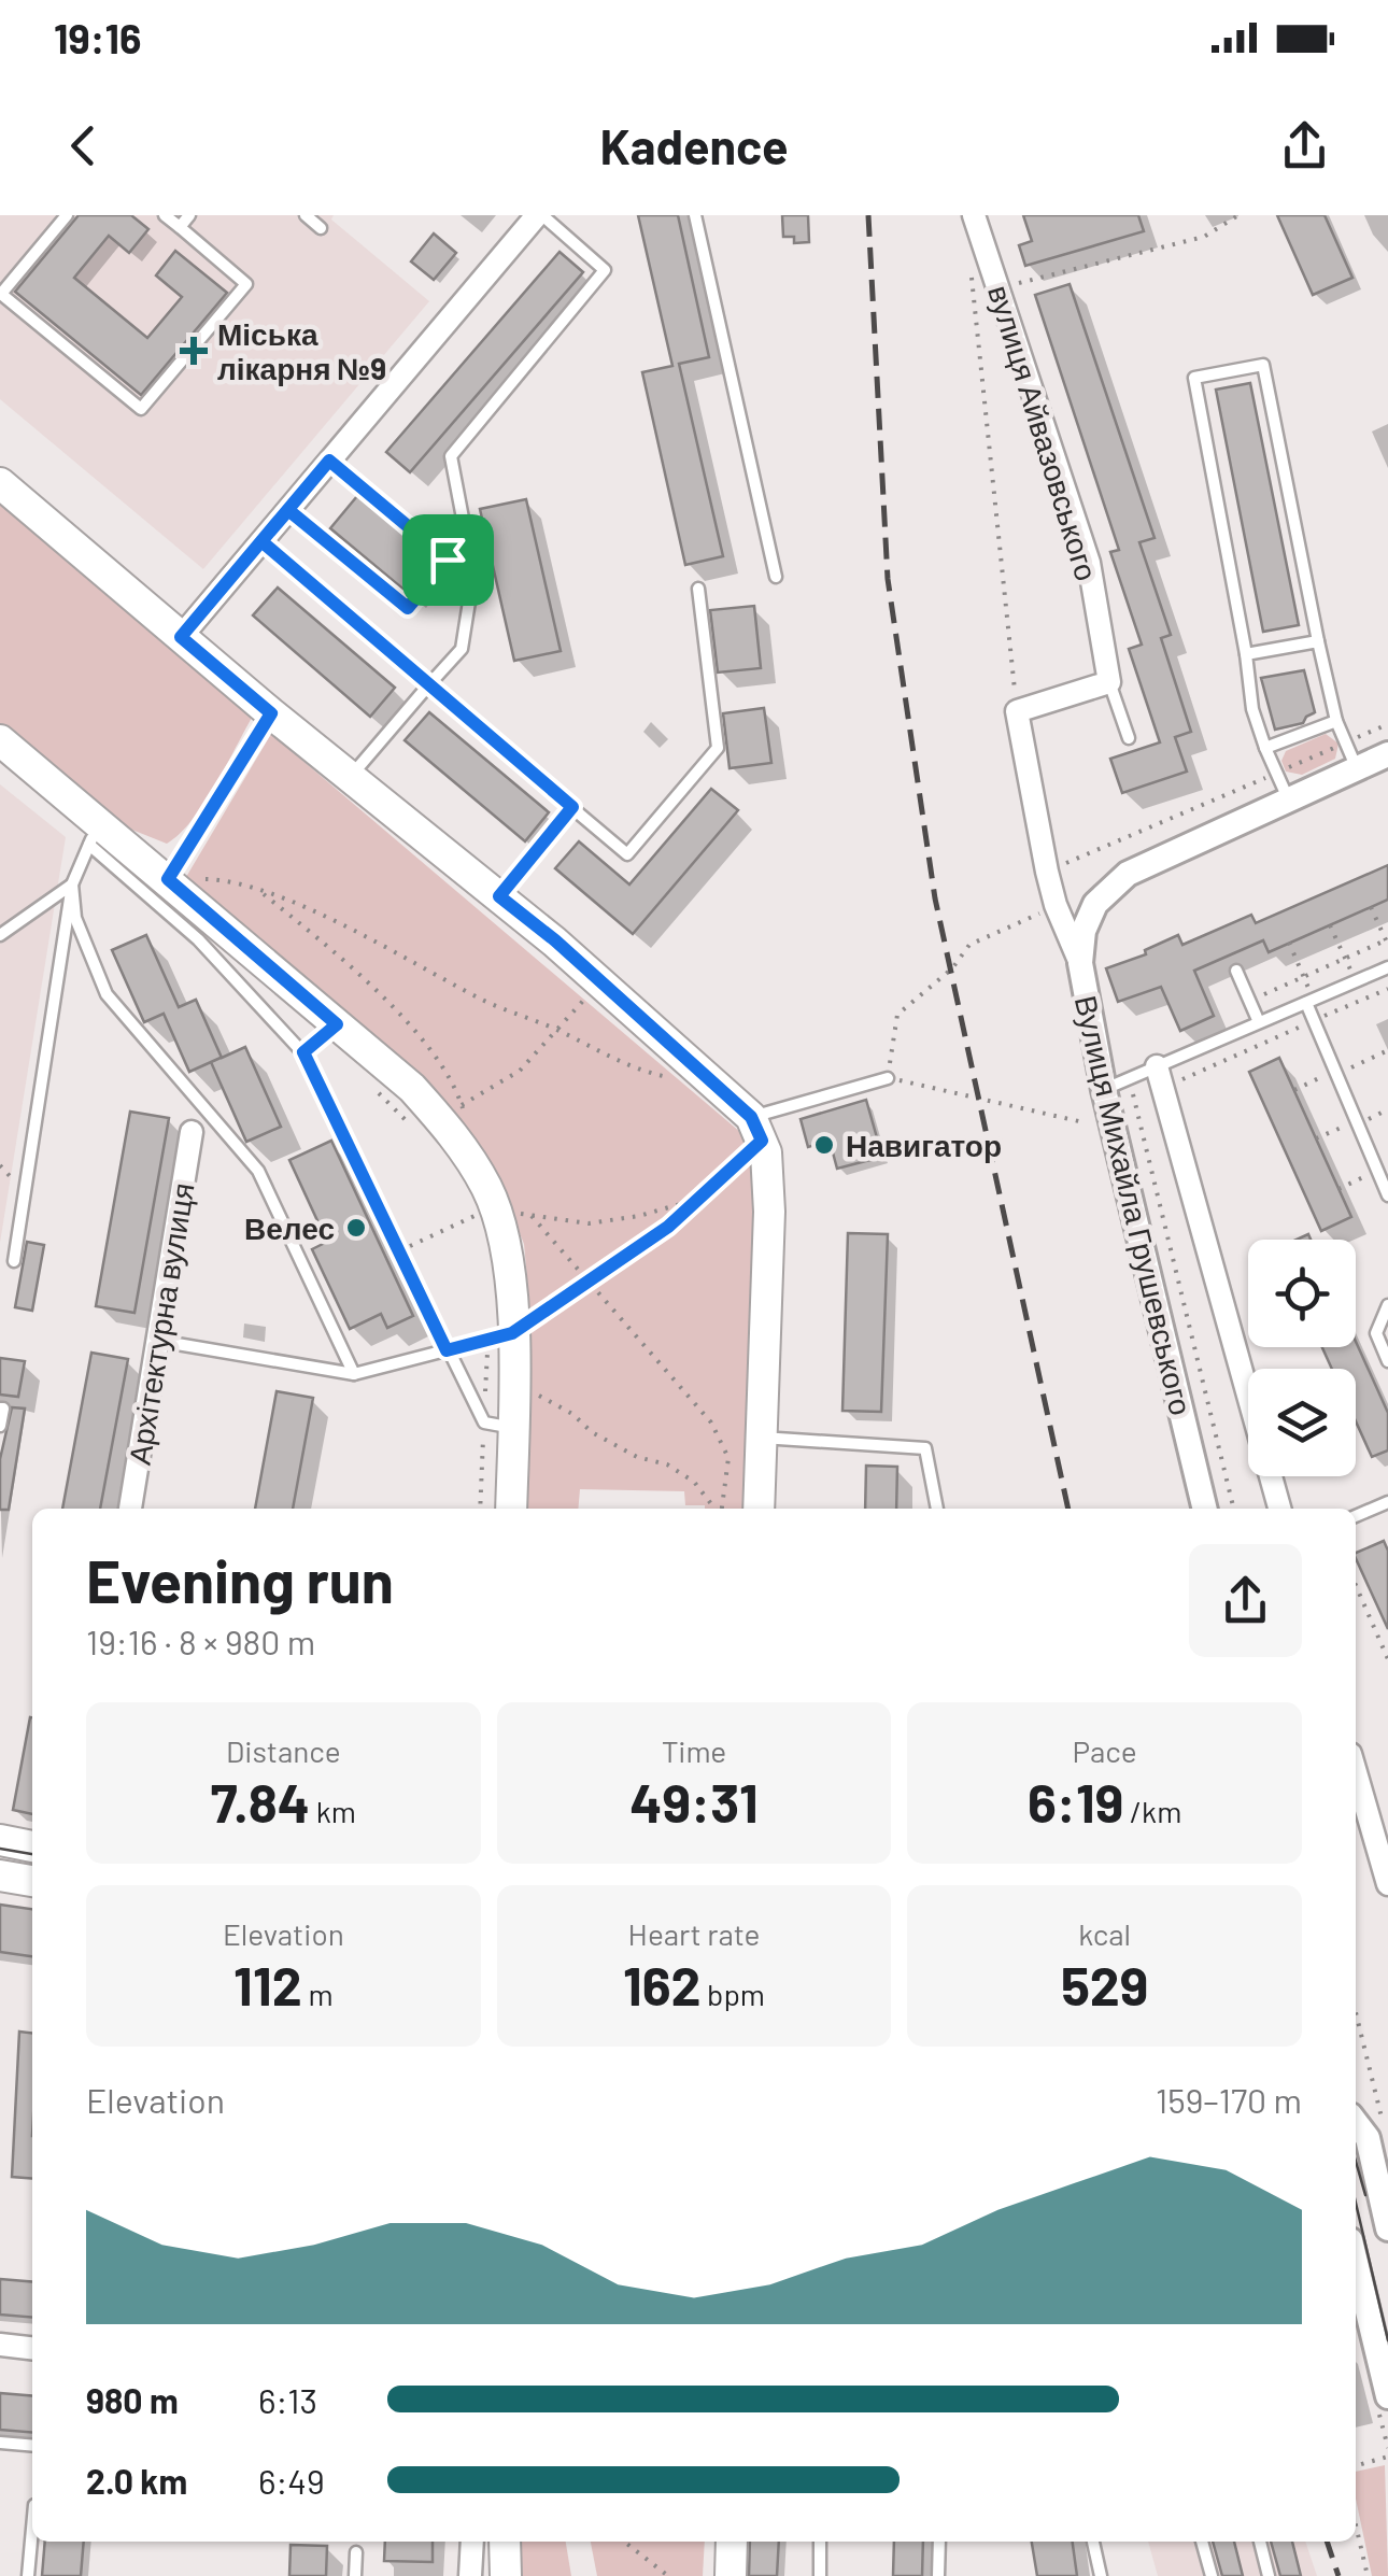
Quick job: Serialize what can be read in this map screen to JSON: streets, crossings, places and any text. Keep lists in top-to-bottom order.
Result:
{
  "streets": {
    "street": ["вулиця Айвазовського", "Вулиця Михайла Грушевського", "Архітектурна вулиця"]
  },
  "places": {
    "health": ["Міська лікарня №9"],
    "other": ["Навигатор", "Велес"]
  },
  "page": {
    "status": "19:16",
    "header": "Kadence",
    "heading": ["Evening run", "19:16 · 8 × 980 m"],
    "stats": [
      ["Distance", "7.84 km"],
      ["Time", "49:31"],
      ["Pace", "6:19 /km"],
      ["Elevation", "112 m"],
      ["Heart rate", "162 bpm"],
      ["kcal", "529"]
    ],
    "chart": ["Elevation", "159–170 m"],
    "list": [
      {
        "name": "980 m",
        "note": "6:13"
      },
      {
        "name": "2.0 km",
        "note": "6:49"
      }
    ]
  }
}
